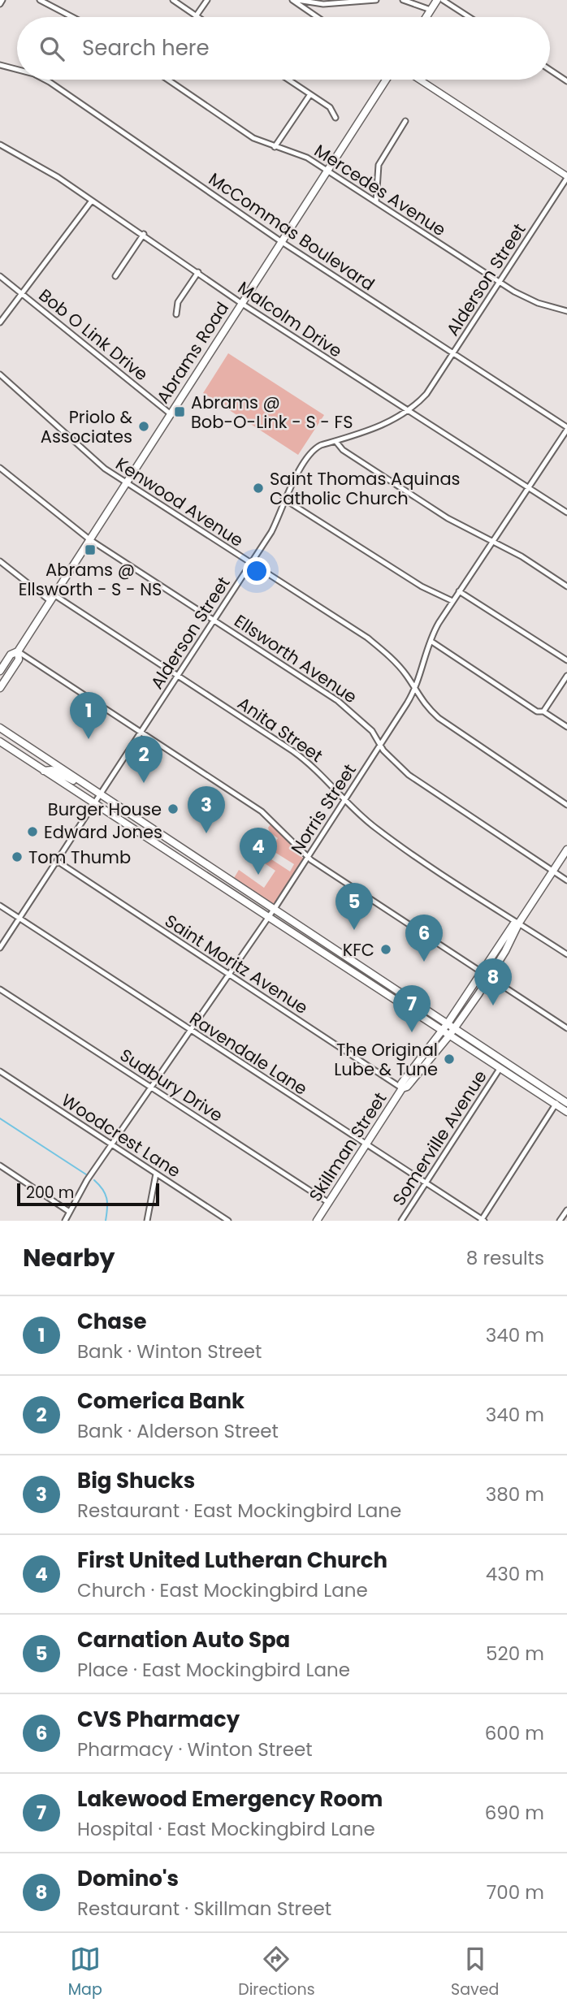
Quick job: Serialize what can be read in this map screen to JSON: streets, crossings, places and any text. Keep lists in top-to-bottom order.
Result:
{
  "streets": {
    "main road": ["Abrams Road", "Skillman Street"],
    "street": [
      "Mercedes Avenue",
      "McCommas Boulevard",
      "Alderson Street",
      "Malcolm Drive",
      "Bob O Link Drive",
      "Kenwood Avenue",
      "Ellsworth Avenue",
      "Anita Street",
      "Norris Street",
      "Saint Moritz Avenue",
      "Ravendale Lane",
      "Sudbury Drive",
      "Woodcrest Lane",
      "Somerville Avenue"
    ]
  },
  "crossings": [
    ["Mercedes Avenue", "Alderson Street"],
    ["Mercedes Avenue", "Abrams Road"],
    ["McCommas Boulevard", "Alderson Street"],
    ["McCommas Boulevard", "Abrams Road"],
    ["McCommas Boulevard", "Norris Street"],
    ["Alderson Street", "Malcolm Drive"],
    ["Alderson Street", "Kenwood Avenue"],
    ["Alderson Street", "Ellsworth Avenue"],
    ["Alderson Street", "Anita Street"],
    ["Alderson Street", "Saint Moritz Avenue"],
    ["Alderson Street", "Ravendale Lane"],
    ["Malcolm Drive", "Abrams Road"],
    ["Malcolm Drive", "Norris Street"],
    ["Bob O Link Drive", "Abrams Road"],
    ["Abrams Road", "Kenwood Avenue"],
    ["Abrams Road", "Ellsworth Avenue"],
    ["Abrams Road", "Anita Street"],
    ["Kenwood Avenue", "Norris Street"],
    ["Ellsworth Avenue", "Norris Street"],
    ["Ellsworth Avenue", "Skillman Street"],
    ["Anita Street", "Norris Street"],
    ["Anita Street", "Skillman Street"],
    ["Norris Street", "Saint Moritz Avenue"],
    ["Norris Street", "Ravendale Lane"],
    ["Norris Street", "Sudbury Drive"],
    ["Norris Street", "Woodcrest Lane"],
    ["Saint Moritz Avenue", "Skillman Street"],
    ["Ravendale Lane", "Somerville Avenue"],
    ["Ravendale Lane", "Skillman Street"],
    ["Sudbury Drive", "Skillman Street"]
  ],
  "places": {
    "transit": ["Abrams @ Bob-O-Link - S - FS", "Abrams @ Ellsworth - S - NS"],
    "other": [
      "Priolo & Associates",
      "Saint Thomas Aquinas Catholic Church",
      "Burger House",
      "Edward Jones",
      "Tom Thumb",
      "KFC",
      "The Original Lube & Tune"
    ]
  },
  "scale_bar": "200 m",
  "page": {
    "search": "Search here",
    "pins": [
      "1",
      "2",
      "3",
      "4",
      "5",
      "6",
      "8",
      "7"
    ],
    "scale": "200 m",
    "heading": ["Nearby", "8 results"],
    "list": [
      {
        "mark": "1",
        "name": "Chase",
        "note": "Bank · Winton Street",
        "value": "340 m"
      },
      {
        "mark": "2",
        "name": "Comerica Bank",
        "note": "Bank · Alderson Street",
        "value": "340 m"
      },
      {
        "mark": "3",
        "name": "Big Shucks",
        "note": "Restaurant · East Mockingbird Lane",
        "value": "380 m"
      },
      {
        "mark": "4",
        "name": "First United Lutheran Church",
        "note": "Church · East Mockingbird Lane",
        "value": "430 m"
      },
      {
        "mark": "5",
        "name": "Carnation Auto Spa",
        "note": "Place · East Mockingbird Lane",
        "value": "520 m"
      },
      {
        "mark": "6",
        "name": "CVS Pharmacy",
        "note": "Pharmacy · Winton Street",
        "value": "600 m"
      },
      {
        "mark": "7",
        "name": "Lakewood Emergency Room",
        "note": "Hospital · East Mockingbird Lane",
        "value": "690 m"
      },
      {
        "mark": "8",
        "name": "Domino's",
        "note": "Restaurant · Skillman Street",
        "value": "700 m"
      }
    ],
    "nav": ["Map", "Directions", "Saved"]
  }
}
